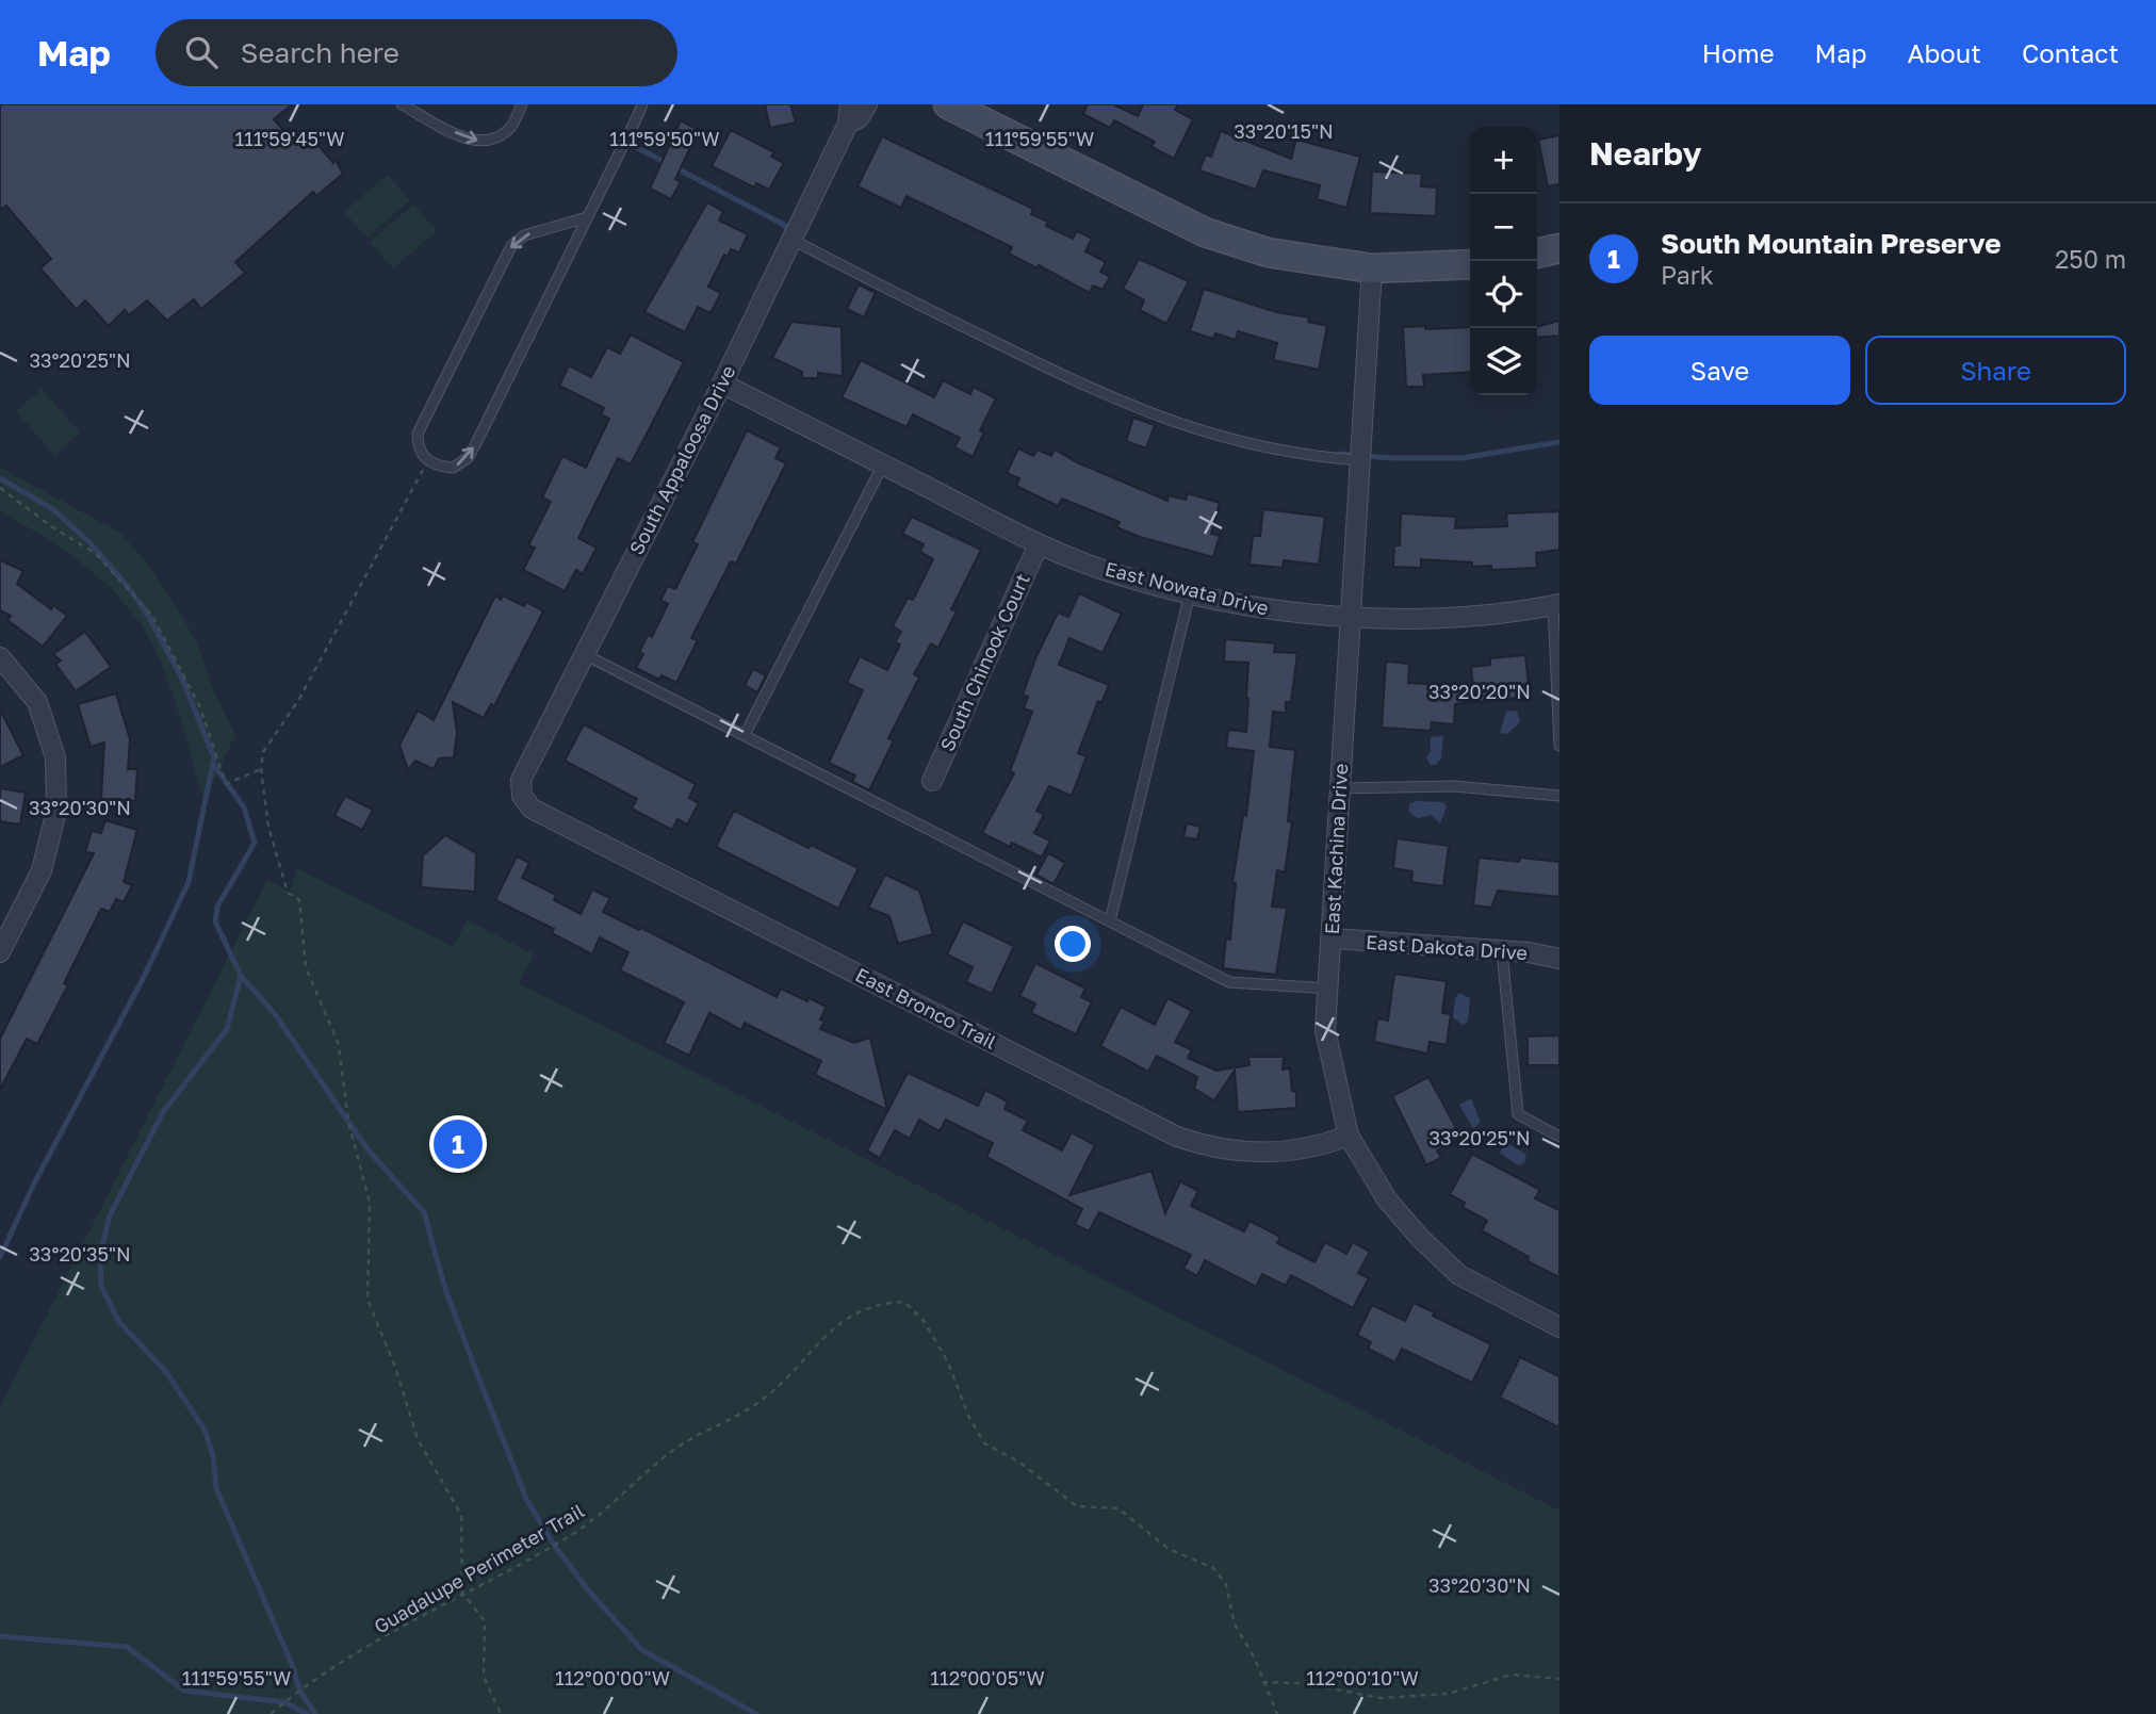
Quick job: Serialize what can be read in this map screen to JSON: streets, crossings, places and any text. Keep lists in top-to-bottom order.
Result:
{
  "streets": {
    "street": [
      "South Appaloosa Drive",
      "East Nowata Drive",
      "South Chinook Court",
      "East Kachina Drive",
      "East Dakota Drive",
      "East Bronco Trail"
    ],
    "path": ["Guadalupe Perimeter Trail"]
  },
  "crossings": [
    ["South Appaloosa Drive", "East Nowata Drive"],
    ["South Appaloosa Drive", "East Bronco Trail"],
    ["East Nowata Drive", "South Chinook Court"],
    ["East Nowata Drive", "East Kachina Drive"],
    ["East Kachina Drive", "East Dakota Drive"],
    ["East Kachina Drive", "East Bronco Trail"]
  ],
  "page": {
    "header": "Map",
    "search": "Search here",
    "nav": [
      "Home",
      "Map",
      "About",
      "Contact"
    ],
    "heading": "Nearby",
    "map_buttons": ["+", "−"],
    "list": [
      {
        "mark": "1",
        "name": "South Mountain Preserve",
        "note": "Park",
        "value": "250 m"
      }
    ],
    "buttons": ["Save", "Share"],
    "pins": "1"
  },
  "coordinates": [
    "33°20'15\"N",
    "111°59'45\"W",
    "111°59'50\"W",
    "111°59'55\"W",
    "33°20'25\"N",
    "33°20'20\"N",
    "33°20'30\"N",
    "33°20'35\"N",
    "112°00'00\"W",
    "112°00'05\"W",
    "112°00'10\"W"
  ]
}
